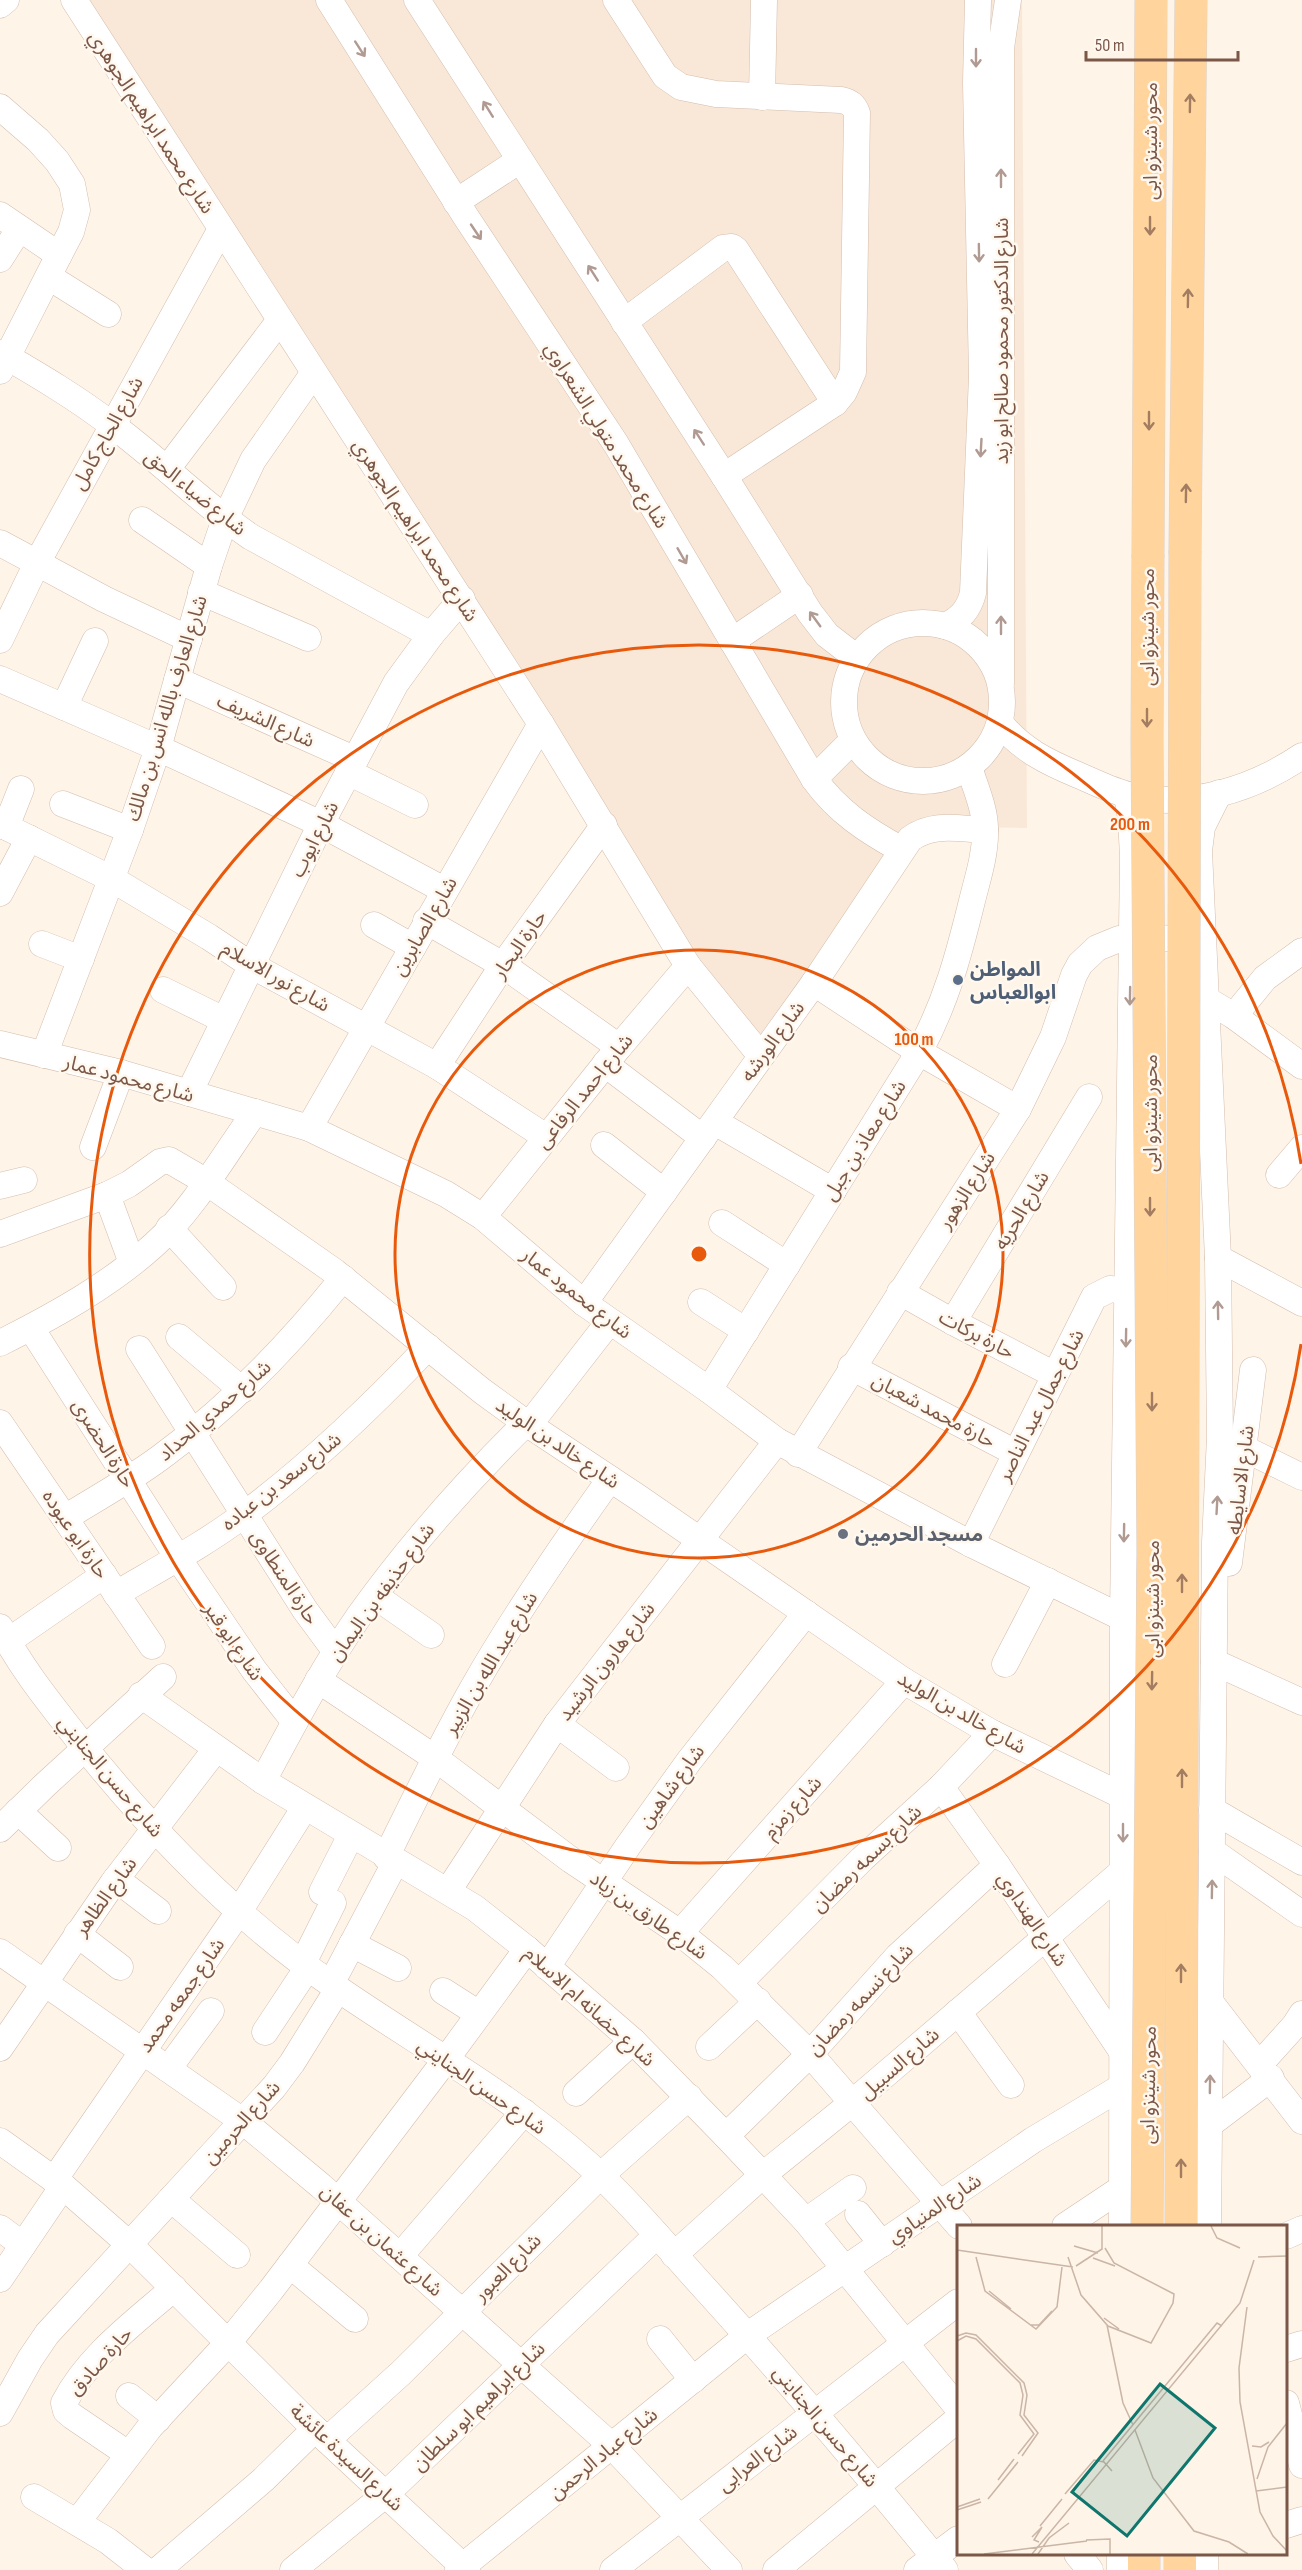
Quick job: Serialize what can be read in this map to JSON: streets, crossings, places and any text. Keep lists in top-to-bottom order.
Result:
{
  "streets": {
    "main road": ["محور شينزو ابى"],
    "street": [
      "شارع محمد ابراهيم الجوهري",
      "شارع الدكتور محمود صالح ابو زيد",
      "شارع الحاج كامل",
      "شارع محمد متولي الشعراوي",
      "شارع ضياء الحق",
      "شارع العارف بالله انس بن مالك",
      "شارع الشريف",
      "شارع ايوب",
      "شارع الصابرين",
      "حارة البحار",
      "شارع نور الاسلام",
      "شارع الورشه",
      "شارع محمود عمار",
      "شارع احمد الرفاعى",
      "شارع معاذ بن جبل",
      "شارع الزهور",
      "شارع الحريه",
      "حارة بركات",
      "شارع جمال عبد الناصر",
      "شارع حمدي الحداد",
      "حارة محمد شعبان",
      "حارة الحضرى",
      "شارع خالد بن الوليد",
      "شارع الاسايطه",
      "شارع سعد بن عباده",
      "حارة ابو عبوده",
      "حارة المنطاوى",
      "شارع حذيفه بن اليمان",
      "شارع ابو قير",
      "شارع هارون الرشيد",
      "شارع عبد الله بن الزبير",
      "شارع حسن الجنايني",
      "شارع شاهين",
      "شارع زمزم",
      "شارع بسمه رمضان",
      "شارع الظاهر",
      "شارع طارق بن زياد",
      "شارع الهنداوي",
      "شارع جمعه محمد",
      "شارع نسمه رمضان",
      "شارع حضانه ام الاسلام",
      "شارع السبيل",
      "شارع الحرمين",
      "شارع المنياوي",
      "شارع عثمان بن عفان",
      "شارع العبور",
      "حارة صادق",
      "شارع ابراهيم ابو سلطان",
      "شارع عباد الرحمن",
      "شارع السيدة عائشة",
      "شارع العرابى"
    ]
  },
  "crossings": [
    ["شارع محمد ابراهيم الجوهري", "شارع الحاج كامل"],
    ["شارع محمد ابراهيم الجوهري", "شارع العارف بالله انس بن مالك"],
    ["شارع محمد ابراهيم الجوهري", "شارع ايوب"],
    ["شارع محمد ابراهيم الجوهري", "شارع الصابرين"],
    ["شارع محمد ابراهيم الجوهري", "حارة البحار"],
    ["شارع محمد ابراهيم الجوهري", "شارع الورشه"],
    ["شارع محمد ابراهيم الجوهري", "شارع احمد الرفاعى"],
    ["شارع الدكتور محمود صالح ابو زيد", "شارع معاذ بن جبل"],
    ["شارع الحاج كامل", "شارع ضياء الحق"],
    ["شارع محمد متولي الشعراوي", "شارع الورشه"],
    ["شارع ضياء الحق", "شارع العارف بالله انس بن مالك"],
    ["شارع ضياء الحق", "شارع ايوب"],
    ["شارع العارف بالله انس بن مالك", "شارع الشريف"],
    ["شارع العارف بالله انس بن مالك", "شارع نور الاسلام"],
    ["شارع العارف بالله انس بن مالك", "شارع محمود عمار"],
    ["شارع الشريف", "شارع ايوب"],
    ["شارع ايوب", "شارع نور الاسلام"],
    ["شارع ايوب", "شارع محمود عمار"],
    ["شارع الصابرين", "شارع نور الاسلام"],
    ["شارع الصابرين", "شارع محمود عمار"],
    ["حارة البحار", "شارع نور الاسلام"],
    ["شارع نور الاسلام", "شارع احمد الرفاعى"],
    ["شارع الورشه", "شارع محمود عمار"],
    ["شارع الورشه", "شارع معاذ بن جبل"],
    ["شارع محمود عمار", "شارع احمد الرفاعى"],
    ["شارع محمود عمار", "شارع معاذ بن جبل"],
    ["شارع محمود عمار", "شارع الزهور"],
    ["شارع محمود عمار", "شارع جمال عبد الناصر"],
    ["شارع محمود عمار", "شارع حذيفه بن اليمان"],
    ["شارع محمود عمار", "شارع هارون الرشيد"],
    ["شارع الزهور", "حارة بركات"],
    ["شارع الزهور", "حارة محمد شعبان"],
    ["شارع الزهور", "شارع هارون الرشيد"],
    ["شارع الحريه", "حارة بركات"],
    ["حارة بركات", "شارع جمال عبد الناصر"],
    ["شارع جمال عبد الناصر", "حارة محمد شعبان"],
    ["شارع حمدي الحداد", "حارة الحضرى"],
    ["شارع حمدي الحداد", "شارع خالد بن الوليد"],
    ["شارع حمدي الحداد", "حارة ابو عبوده"],
    ["شارع حمدي الحداد", "حارة المنطاوى"],
    ["حارة الحضرى", "شارع سعد بن عباده"],
    ["حارة الحضرى", "شارع ابو قير"],
    ["شارع خالد بن الوليد", "شارع سعد بن عباده"],
    ["شارع خالد بن الوليد", "شارع حذيفه بن اليمان"],
    ["شارع خالد بن الوليد", "شارع هارون الرشيد"],
    ["شارع خالد بن الوليد", "شارع عبد الله بن الزبير"],
    ["شارع خالد بن الوليد", "شارع شاهين"],
    ["شارع خالد بن الوليد", "شارع زمزم"],
    ["شارع خالد بن الوليد", "شارع بسمه رمضان"],
    ["شارع سعد بن عباده", "حارة ابو عبوده"],
    ["شارع سعد بن عباده", "حارة المنطاوى"],
    ["شارع سعد بن عباده", "شارع ابو قير"],
    ["شارع سعد بن عباده", "شارع حسن الجنايني"],
    ["حارة المنطاوى", "شارع حذيفه بن اليمان"],
    ["شارع حذيفه بن اليمان", "شارع ابو قير"],
    ["شارع حذيفه بن اليمان", "شارع طارق بن زياد"],
    ["شارع حذيفه بن اليمان", "شارع حضانه ام الاسلام"],
    ["شارع هارون الرشيد", "شارع طارق بن زياد"],
    ["شارع هارون الرشيد", "شارع حضانه ام الاسلام"],
    ["شارع عبد الله بن الزبير", "شارع طارق بن زياد"],
    ["شارع عبد الله بن الزبير", "شارع حضانه ام الاسلام"],
    ["شارع عبد الله بن الزبير", "شارع الحرمين"],
    ["شارع حسن الجنايني", "شارع الظاهر"],
    ["شارع حسن الجنايني", "شارع جمعه محمد"],
    ["شارع حسن الجنايني", "شارع السبيل"],
    ["شارع حسن الجنايني", "شارع الحرمين"],
    ["شارع حسن الجنايني", "شارع المنياوي"],
    ["شارع حسن الجنايني", "شارع العبور"],
    ["شارع حسن الجنايني", "شارع ابراهيم ابو سلطان"],
    ["شارع حسن الجنايني", "شارع عباد الرحمن"],
    ["شارع حسن الجنايني", "شارع العرابى"],
    ["شارع شاهين", "شارع طارق بن زياد"],
    ["شارع شاهين", "شارع حضانه ام الاسلام"],
    ["شارع زمزم", "شارع طارق بن زياد"],
    ["شارع بسمه رمضان", "شارع طارق بن زياد"],
    ["شارع بسمه رمضان", "شارع الهنداوي"],
    ["شارع الظاهر", "شارع حضانه ام الاسلام"],
    ["شارع الظاهر", "شارع عثمان بن عفان"],
    ["شارع طارق بن زياد", "شارع نسمه رمضان"],
    ["شارع طارق بن زياد", "شارع السبيل"],
    ["شارع طارق بن زياد", "شارع المنياوي"],
    ["شارع الهنداوي", "شارع نسمه رمضان"],
    ["شارع الهنداوي", "شارع السبيل"],
    ["شارع جمعه محمد", "شارع حضانه ام الاسلام"],
    ["شارع جمعه محمد", "شارع عثمان بن عفان"],
    ["شارع جمعه محمد", "شارع السيدة عائشة"],
    ["شارع نسمه رمضان", "شارع حضانه ام الاسلام"],
    ["شارع حضانه ام الاسلام", "شارع السبيل"],
    ["شارع حضانه ام الاسلام", "شارع الحرمين"],
    ["شارع حضانه ام الاسلام", "شارع المنياوي"],
    ["شارع حضانه ام الاسلام", "شارع العبور"],
    ["شارع حضانه ام الاسلام", "شارع العرابى"],
    ["شارع الحرمين", "شارع عثمان بن عفان"],
    ["شارع الحرمين", "شارع السيدة عائشة"],
    ["شارع المنياوي", "شارع عباد الرحمن"],
    ["شارع عثمان بن عفان", "شارع العبور"],
    ["شارع عثمان بن عفان", "شارع ابراهيم ابو سلطان"],
    ["شارع عثمان بن عفان", "شارع عباد الرحمن"],
    ["شارع عثمان بن عفان", "شارع العرابى"],
    ["شارع العبور", "شارع السيدة عائشة"],
    ["حارة صادق", "شارع السيدة عائشة"],
    ["شارع ابراهيم ابو سلطان", "شارع السيدة عائشة"],
    ["شارع عباد الرحمن", "شارع السيدة عائشة"]
  ],
  "places": ["المواطن ابوالعباس", "مسجد الحرمين"],
  "scale_bar": "50 m",
  "rings": ["200 m", "100 m"]
}
